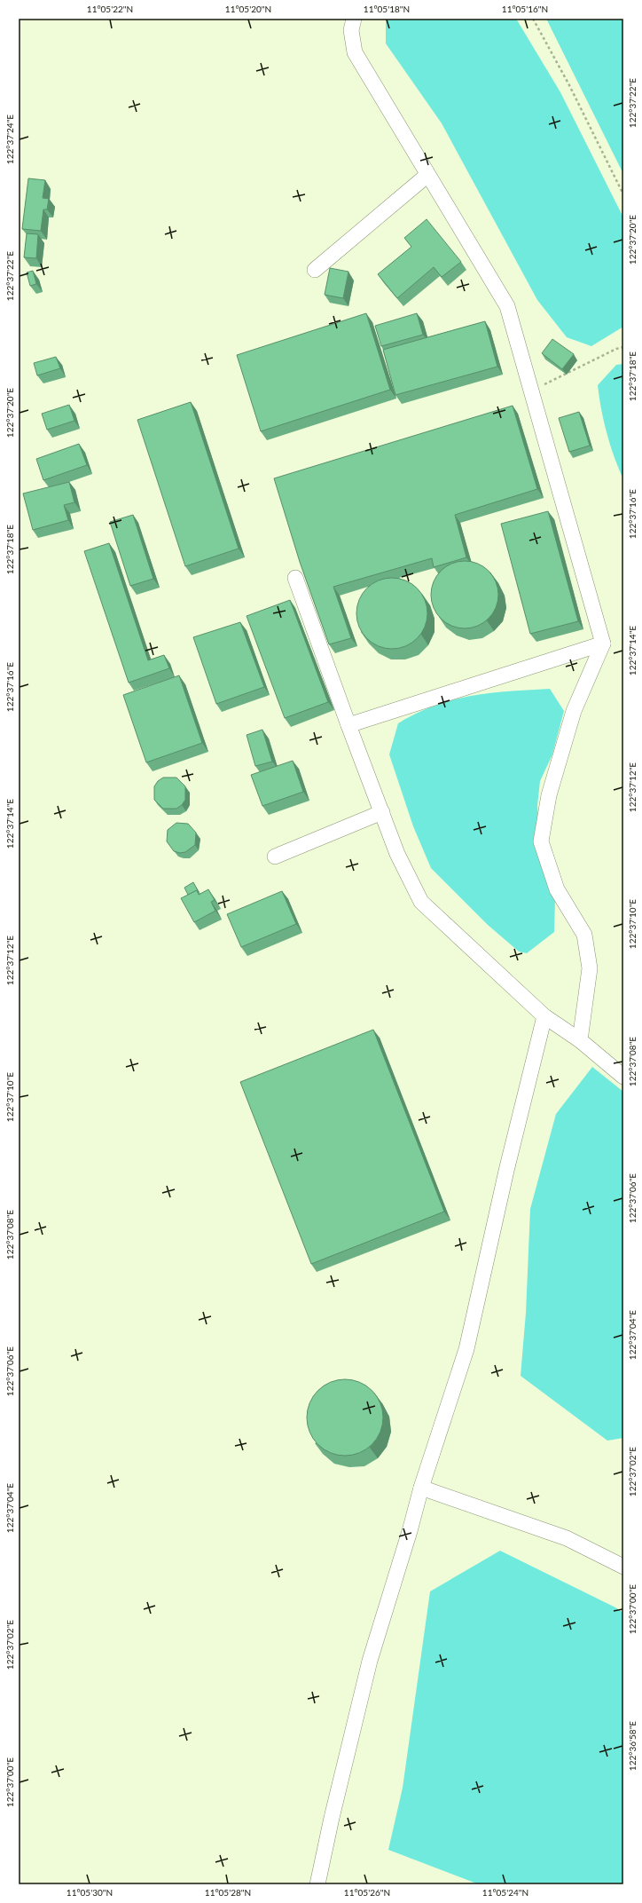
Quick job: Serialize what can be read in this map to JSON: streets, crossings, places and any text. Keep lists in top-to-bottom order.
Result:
{
  "coordinates": [
    "11°05'22\"N",
    "11°05'20\"N",
    "11°05'18\"N",
    "11°05'16\"N",
    "122°37'22\"E",
    "122°37'24\"E",
    "122°37'20\"E",
    "122°37'18\"E",
    "122°37'16\"E",
    "122°37'14\"E",
    "122°37'12\"E",
    "122°37'10\"E",
    "122°37'08\"E",
    "122°37'06\"E",
    "122°37'04\"E",
    "122°37'02\"E",
    "122°37'00\"E",
    "122°36'58\"E",
    "11°05'30\"N",
    "11°05'28\"N",
    "11°05'26\"N",
    "11°05'24\"N"
  ]
}
